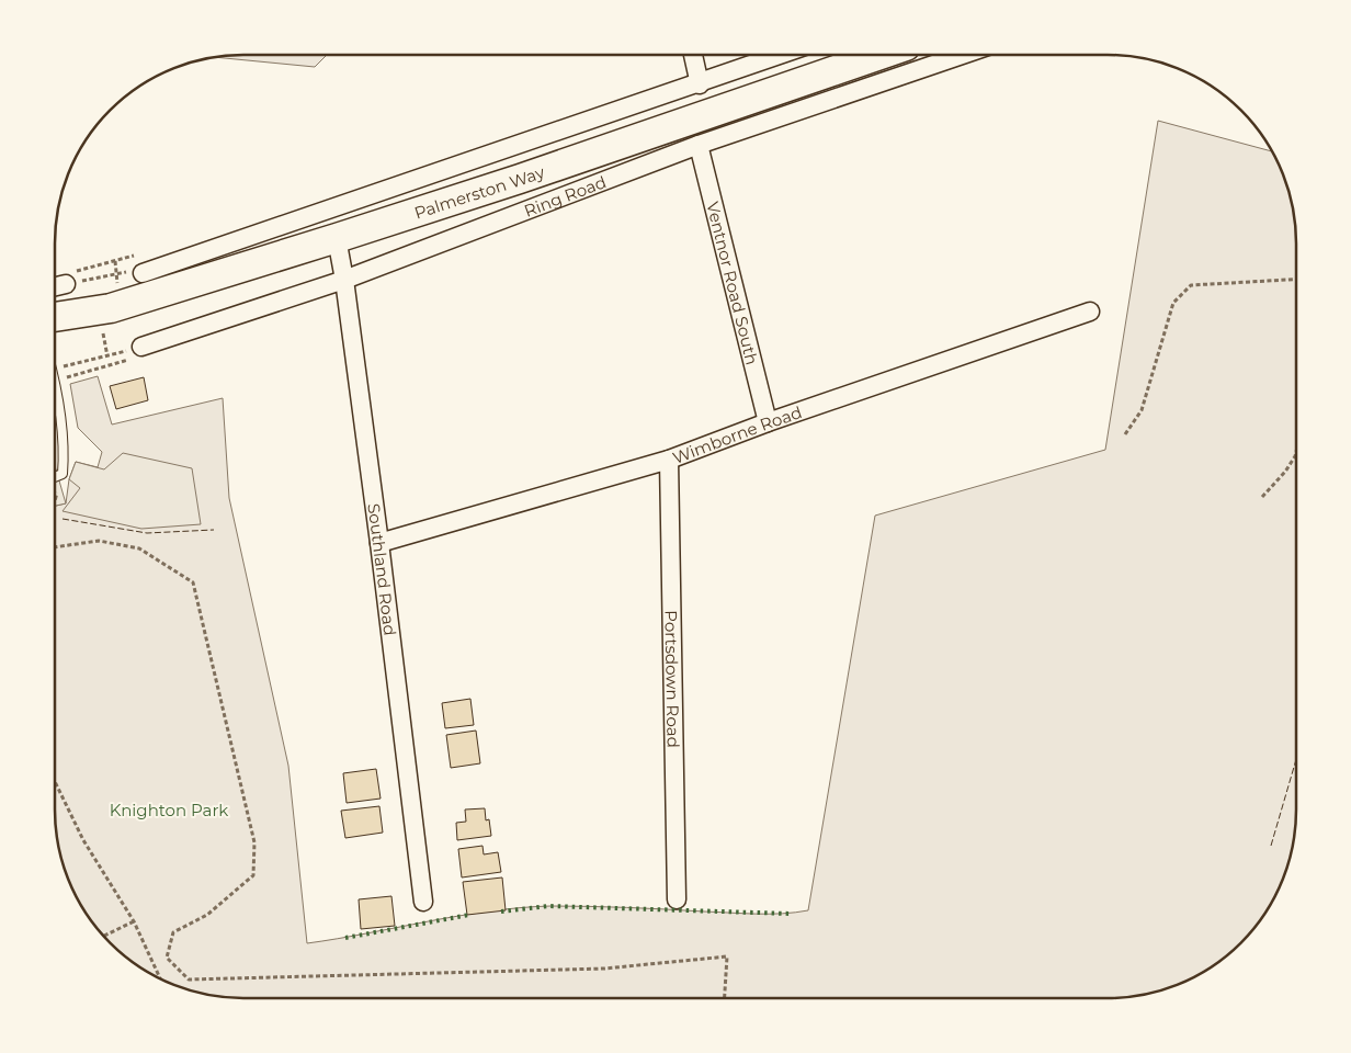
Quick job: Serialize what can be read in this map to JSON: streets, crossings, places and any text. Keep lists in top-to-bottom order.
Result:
{
  "streets": {
    "highway": ["Palmerston Way"],
    "street": [
      "Ring Road",
      "Ventnor Road South",
      "Wimborne Road",
      "Southland Road",
      "Portsdown Road"
    ]
  },
  "crossings": [
    ["Palmerston Way", "Southland Road"],
    ["Ring Road", "Ventnor Road South"],
    ["Ring Road", "Southland Road"],
    ["Ventnor Road South", "Wimborne Road"],
    ["Wimborne Road", "Southland Road"],
    ["Wimborne Road", "Portsdown Road"]
  ],
  "parks": ["Knighton Park"]
}
